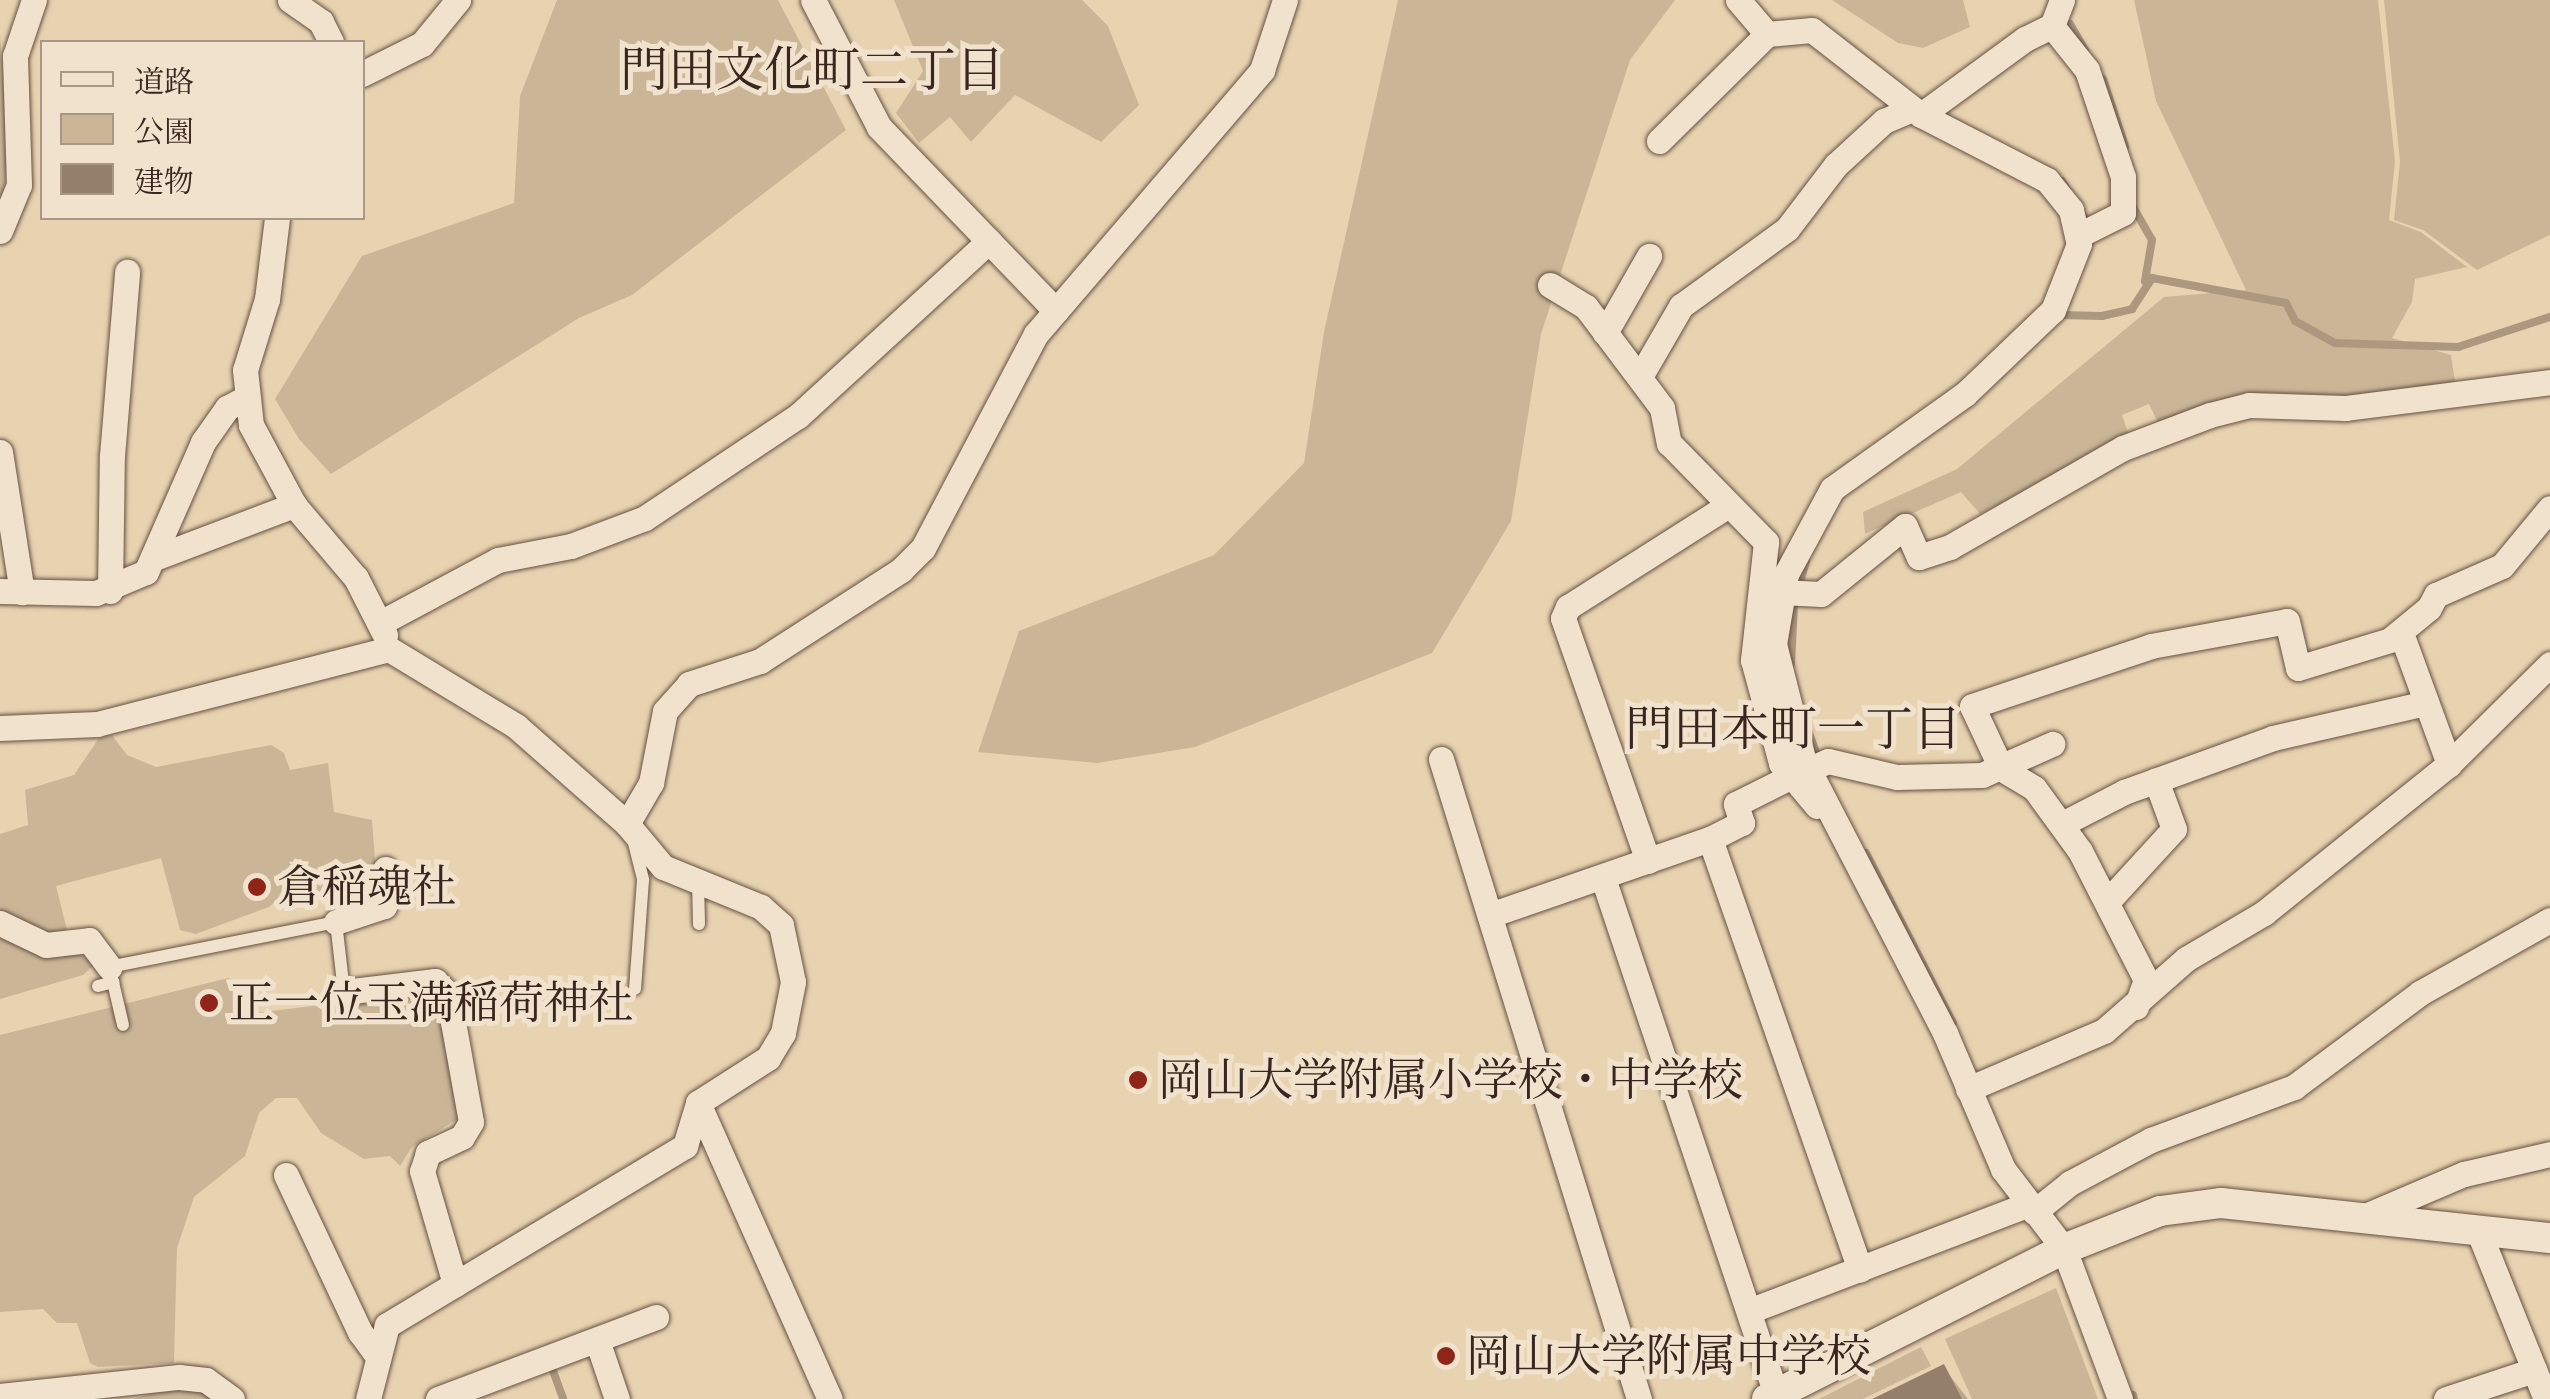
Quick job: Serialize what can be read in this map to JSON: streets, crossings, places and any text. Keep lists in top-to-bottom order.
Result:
{
  "districts": ["門田文化町二丁目", "門田本町一丁目"],
  "places": [
    "倉稲魂社",
    "正一位玉満稲荷神社",
    "岡山大学附属小学校・中学校",
    "岡山大学附属中学校"
  ],
  "legend": ["道路", "公園", "建物"]
}
